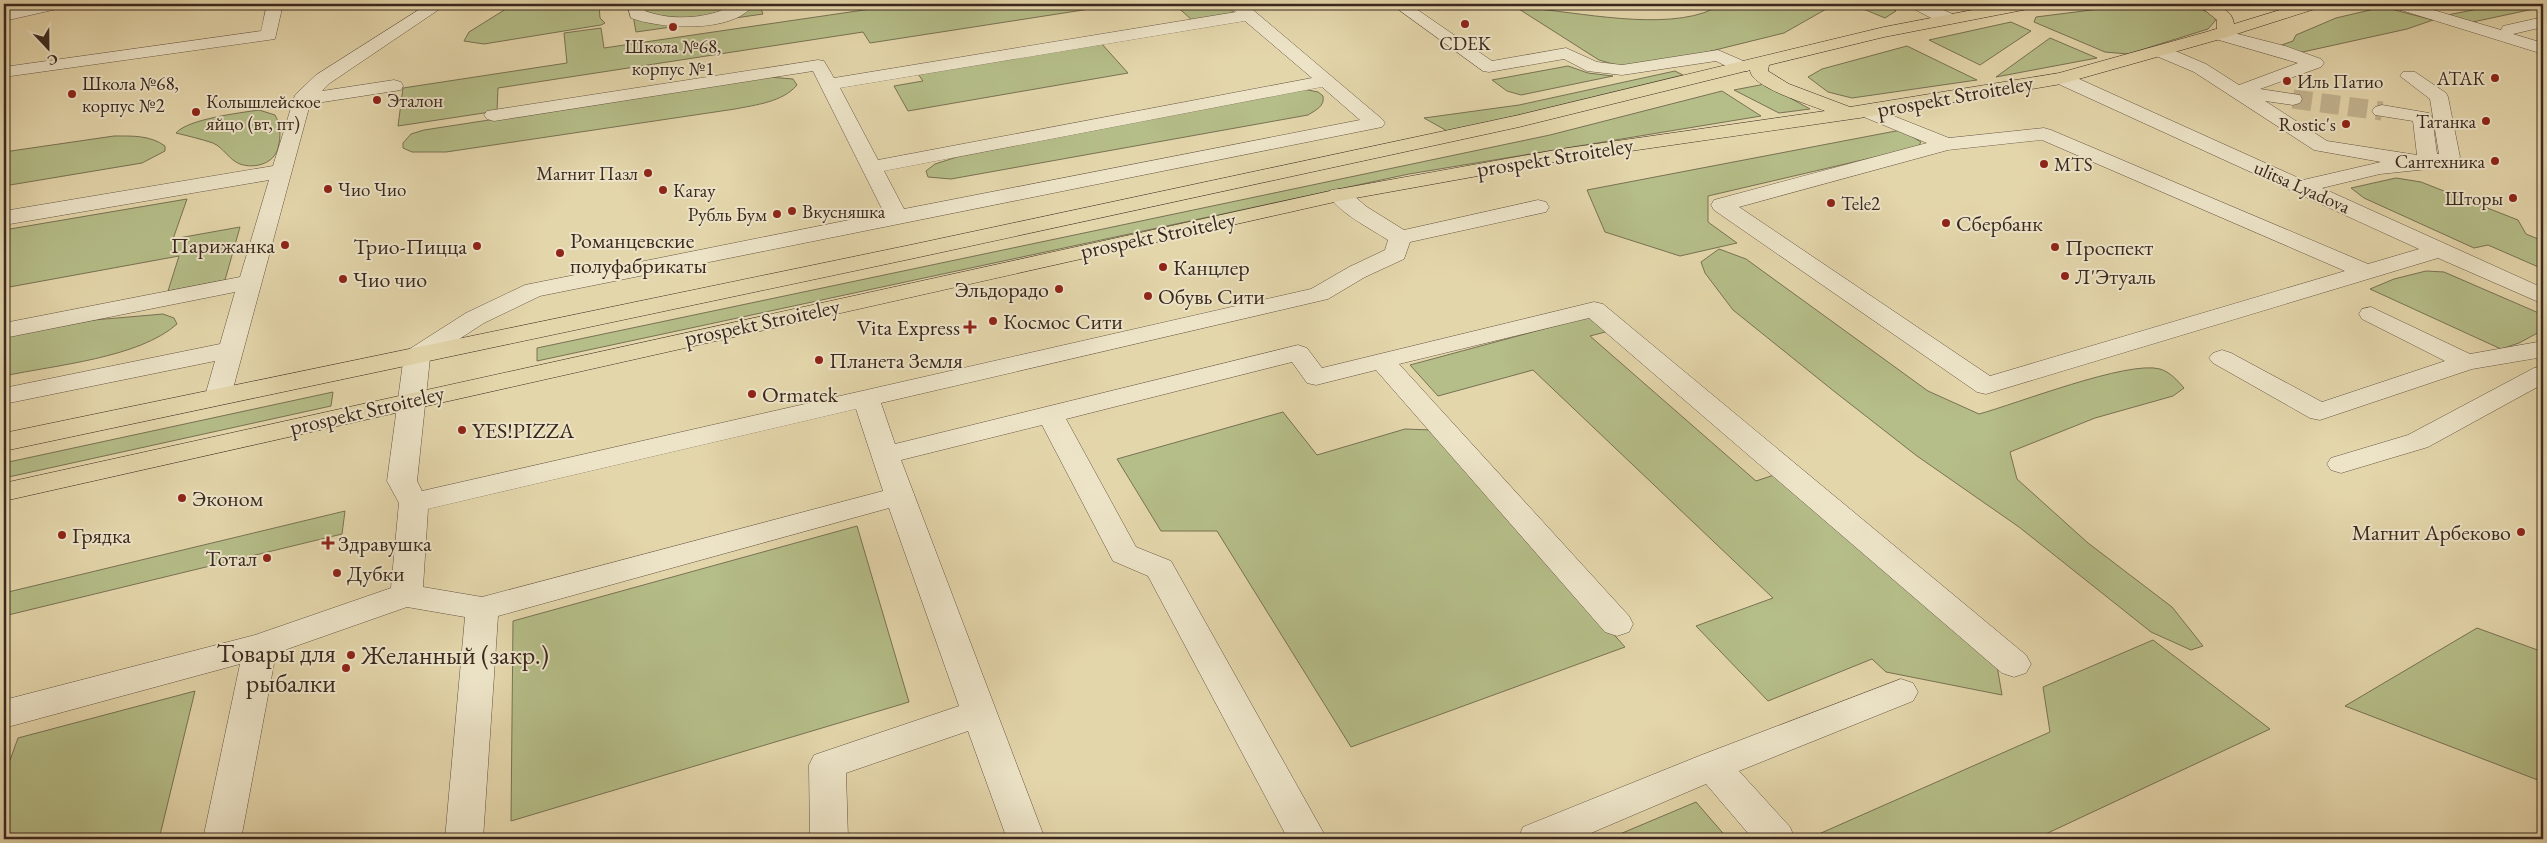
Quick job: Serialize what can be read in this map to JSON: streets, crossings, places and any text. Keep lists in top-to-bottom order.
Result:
{
  "streets": {
    "main road": ["prospekt Stroiteley"],
    "street": ["ulitsa Lyadova"]
  },
  "crossings": [
    ["prospekt Stroiteley", "ulitsa Lyadova"]
  ],
  "places": {
    "other": [
      "CDEK",
      "Школа №68, корпус №1",
      "АТАК",
      "Иль Патио",
      "Школа №68, корпус №2",
      "Эталон",
      "Колышлейское яйцо (вт, пт)",
      "Татанка",
      "Rostic's",
      "Сантехника",
      "MTS",
      "Магнит Пазл",
      "Чио Чио",
      "Кагау",
      "Шторы",
      "Tele2",
      "Вкусняшка",
      "Рубль Бум",
      "Сбербанк",
      "Парижанка",
      "Трио-Пицца",
      "Проспект",
      "Романцевские полуфабрикаты",
      "Канцлер",
      "Л'Этуаль",
      "Чио чио",
      "Эльдорадо",
      "Обувь Сити",
      "Космос Сити",
      "Планета Земля",
      "Ormatek",
      "YES!PIZZA",
      "Эконом",
      "Магнит Арбеково",
      "Грядка",
      "Тотал",
      "Дубки",
      "Желанный (закр.)",
      "Товары для рыбалки"
    ],
    "health": ["Vita Express", "Здравушка"]
  },
  "north": "bottom"
}
